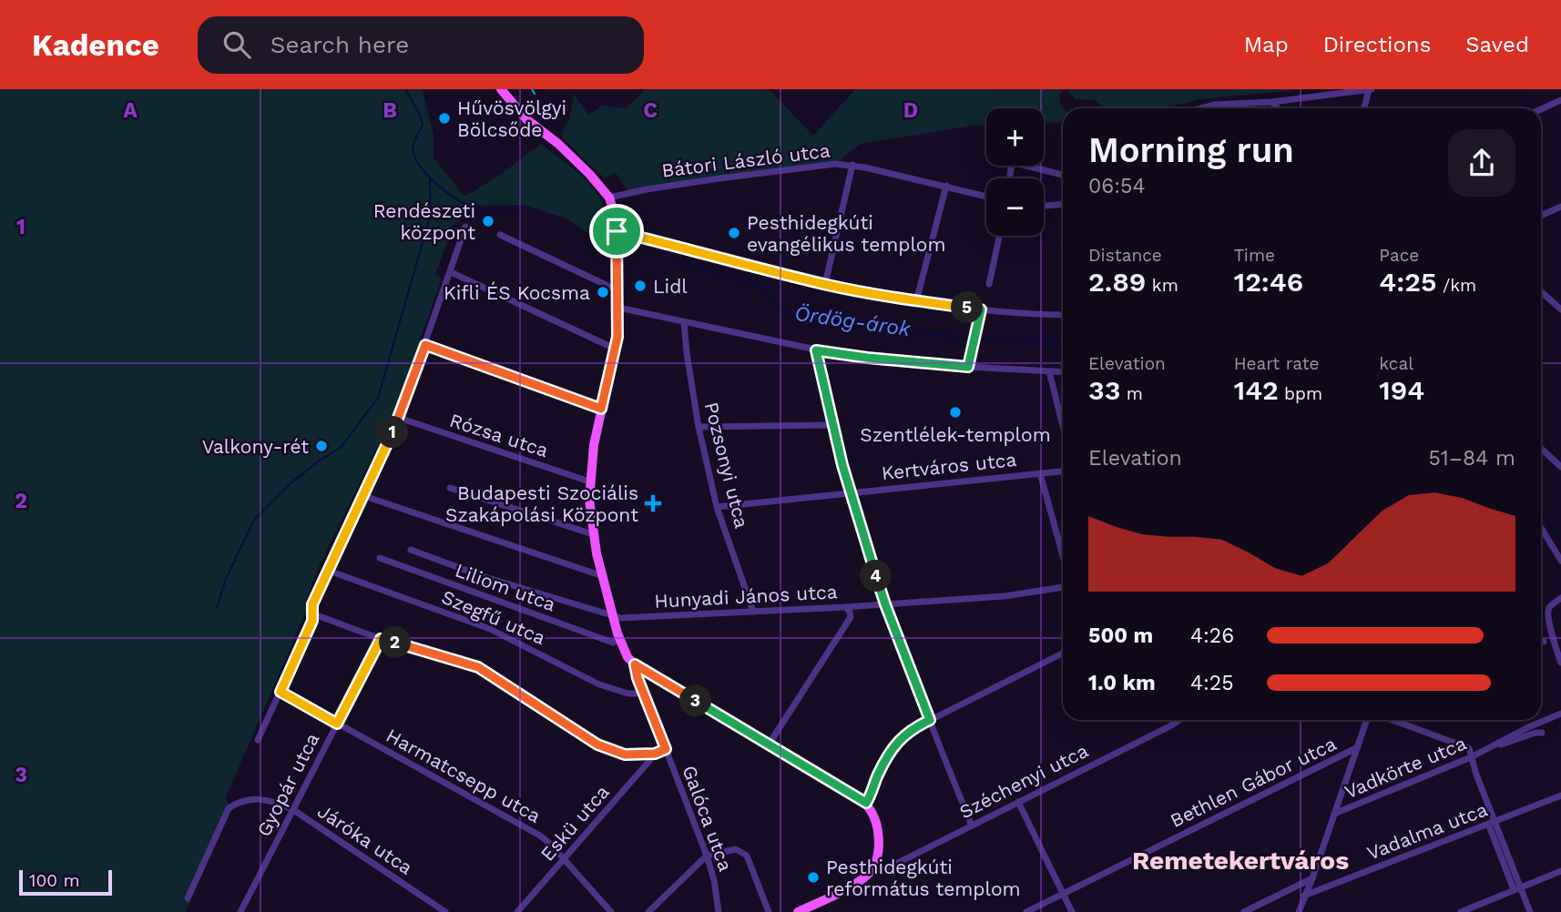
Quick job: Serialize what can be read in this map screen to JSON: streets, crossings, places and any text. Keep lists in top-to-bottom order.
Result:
{
  "streets": {
    "street": [
      "Bátori László utca",
      "Rózsa utca",
      "Pozsonyi utca",
      "Kertváros utca",
      "Liliom utca",
      "Hunyadi János utca",
      "Szegfű utca",
      "Vadkörte utca",
      "Harmatcsepp utca",
      "Széchenyi utca",
      "Bethlen Gábor utca",
      "Gyopár utca",
      "Galóca utca",
      "Eskü utca",
      "Vadalma utca",
      "Járóka utca"
    ]
  },
  "crossings": [
    ["Pozsonyi utca", "Kertváros utca"],
    ["Pozsonyi utca", "Hunyadi János utca"],
    ["Szegfű utca", "Galóca utca"],
    ["Harmatcsepp utca", "Gyopár utca"],
    ["Harmatcsepp utca", "Eskü utca"],
    ["Gyopár utca", "Járóka utca"]
  ],
  "districts": ["Remetekertváros"],
  "water": ["Ördög-árok"],
  "places": {
    "other": [
      "Hűvösvölgyi Bölcsőde",
      "Rendészeti központ",
      "Pesthidegkúti evangélikus templom",
      "Lidl",
      "Kifli ÉS Kocsma",
      "Szentlélek-templom",
      "Valkony-rét",
      "Pesthidegkúti református templom"
    ],
    "health": ["Budapesti Szociális Szakápolási Központ"]
  },
  "scale_bar": "100 m",
  "page": {
    "header": "Kadence",
    "search": "Search here",
    "nav": ["Map", "Directions", "Saved"],
    "map_buttons": ["+", "−"],
    "heading": ["Morning run", "06:54"],
    "stats": [
      ["Distance", "2.89 km"],
      ["Time", "12:46"],
      ["Pace", "4:25 /km"],
      ["Elevation", "33 m"],
      ["Heart rate", "142 bpm"],
      ["kcal", "194"]
    ],
    "pins": [
      "5",
      "1",
      "4",
      "2",
      "3"
    ],
    "chart": ["Elevation", "51–84 m"],
    "list": [
      {
        "name": "500 m",
        "note": "4:26"
      },
      {
        "name": "1.0 km",
        "note": "4:25"
      }
    ],
    "scale": "100 m"
  },
  "grid": {
    "columns": [
      "A",
      "B",
      "C",
      "D"
    ],
    "rows": ["1", "2", "3"]
  }
}
